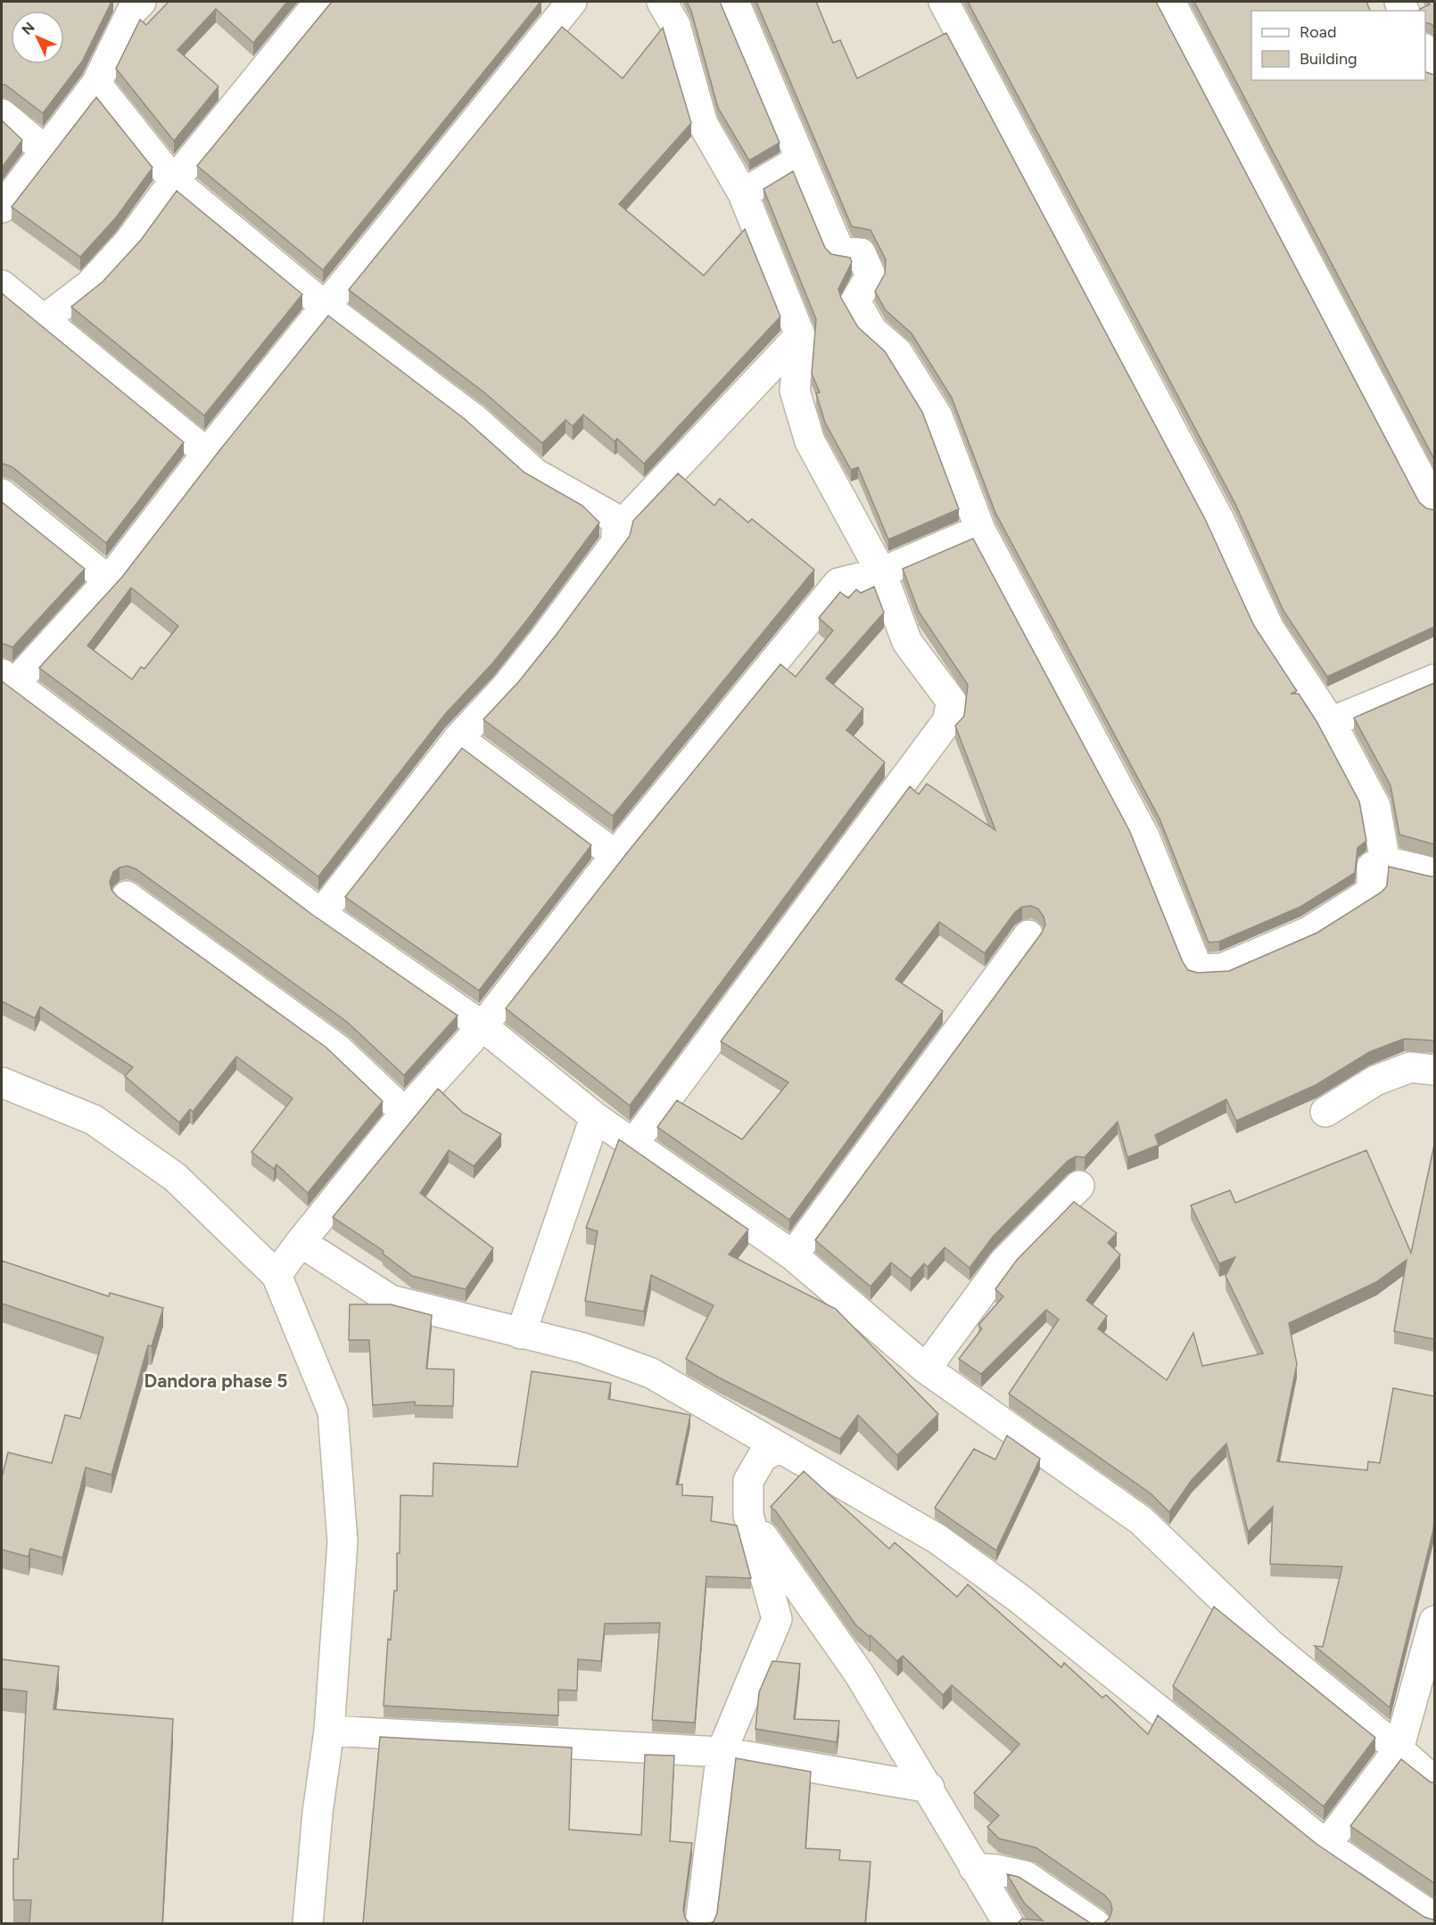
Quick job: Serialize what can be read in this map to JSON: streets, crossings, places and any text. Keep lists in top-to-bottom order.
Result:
{
  "districts": ["Dandora phase 5"],
  "legend": ["Road", "Building"],
  "north": "top left"
}
